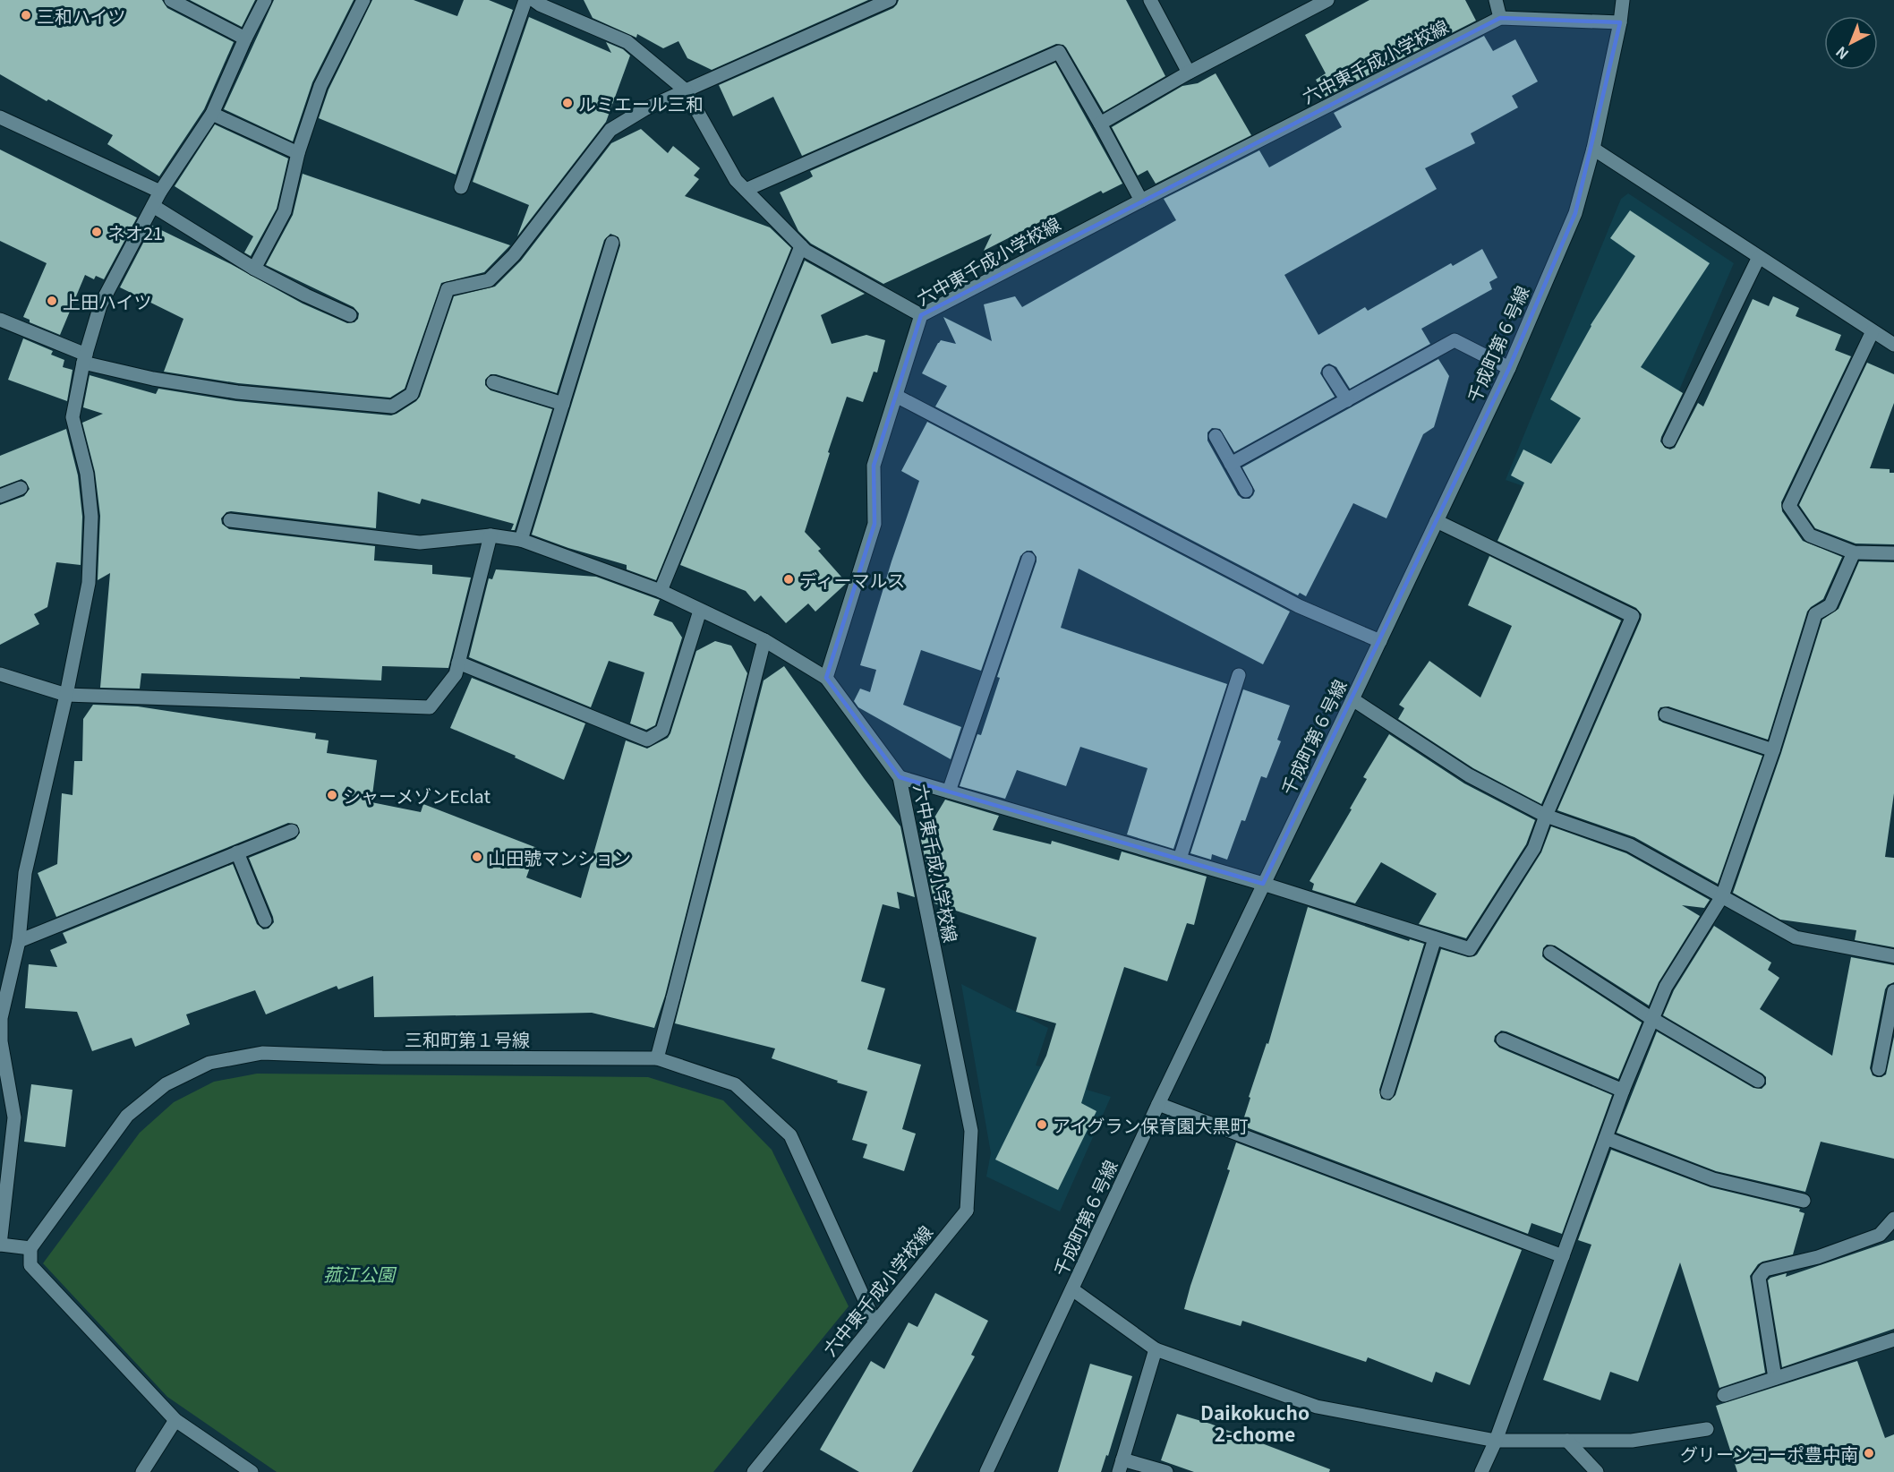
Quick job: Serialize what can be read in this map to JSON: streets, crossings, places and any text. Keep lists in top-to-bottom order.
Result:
{
  "streets": {
    "street": ["六中東千成小学校線", "千成町第６号線", "三和町第１号線"]
  },
  "crossings": [
    ["六中東千成小学校線", "千成町第６号線"],
    ["六中東千成小学校線", "三和町第１号線"]
  ],
  "districts": ["Daikokucho 2-chome"],
  "parks": ["菰江公園"],
  "places": [
    "三和ハイツ",
    "ルミエール三和",
    "ネオ21",
    "上田ハイツ",
    "ディーマルス",
    "シャーメゾンEclat",
    "山田號マンション",
    "アイグラン保育園大黒町",
    "グリーンコーポ豊中南"
  ],
  "north": "bottom left"
}
